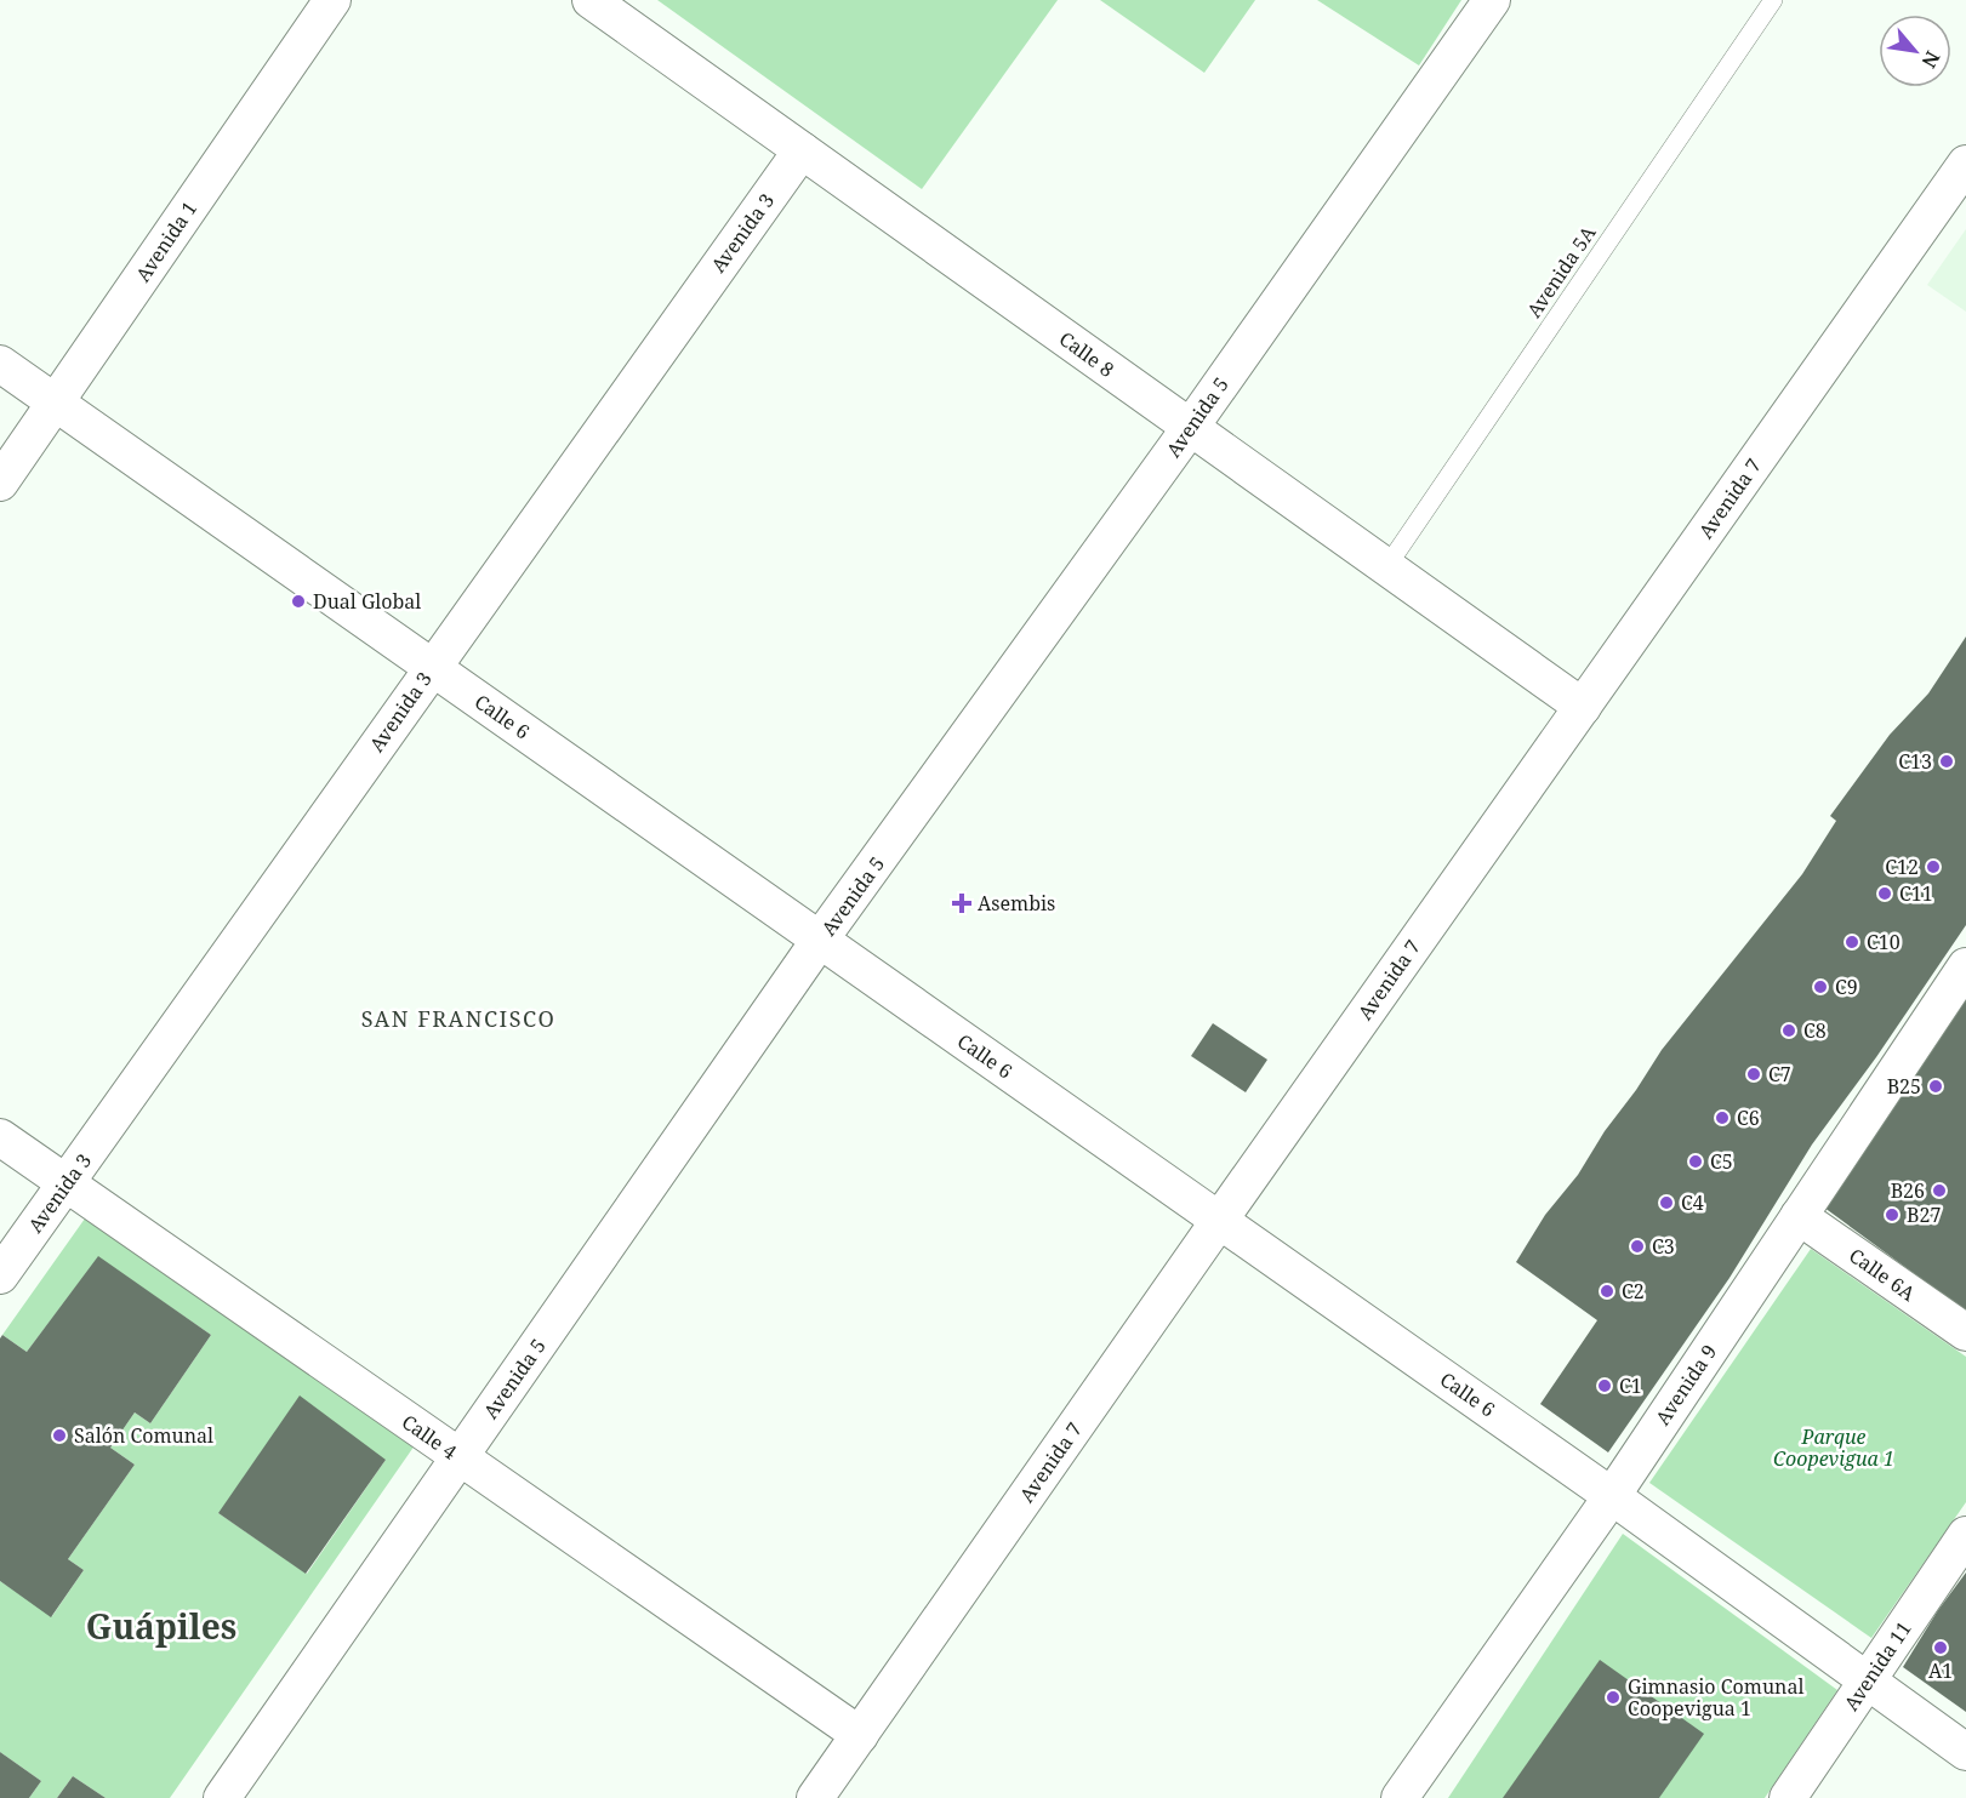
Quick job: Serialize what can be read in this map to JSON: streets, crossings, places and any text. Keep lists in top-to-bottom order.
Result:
{
  "streets": {
    "street": [
      "Avenida 3",
      "Avenida 1",
      "Calle 8",
      "Avenida 5",
      "Avenida 7",
      "Calle 6",
      "Calle 6A",
      "Avenida 9",
      "Calle 4",
      "Avenida 11"
    ],
    "lane": ["Avenida 5A"]
  },
  "crossings": [
    ["Avenida 3", "Calle 8"],
    ["Avenida 3", "Calle 6"],
    ["Avenida 3", "Calle 4"],
    ["Avenida 1", "Calle 6"],
    ["Avenida 5A", "Calle 8"],
    ["Calle 8", "Avenida 5"],
    ["Calle 8", "Avenida 7"],
    ["Avenida 5", "Calle 6"],
    ["Avenida 5", "Calle 4"],
    ["Avenida 7", "Calle 6"],
    ["Avenida 7", "Calle 4"],
    ["Calle 6", "Avenida 9"],
    ["Calle 6", "Avenida 11"],
    ["Calle 6A", "Avenida 9"]
  ],
  "districts": ["SAN FRANCISCO", "Guápiles"],
  "parks": ["Parque Coopevigua 1"],
  "places": {
    "other": [
      "Dual Global",
      "C13",
      "C12",
      "C11",
      "C10",
      "C9",
      "C8",
      "C7",
      "B25",
      "C6",
      "C5",
      "B26",
      "C4",
      "B27",
      "C3",
      "C2",
      "C1",
      "Salón Comunal",
      "A1",
      "Gimnasio Comunal Coopevigua 1"
    ],
    "health": ["Asembis"]
  },
  "north": "bottom right"
}
